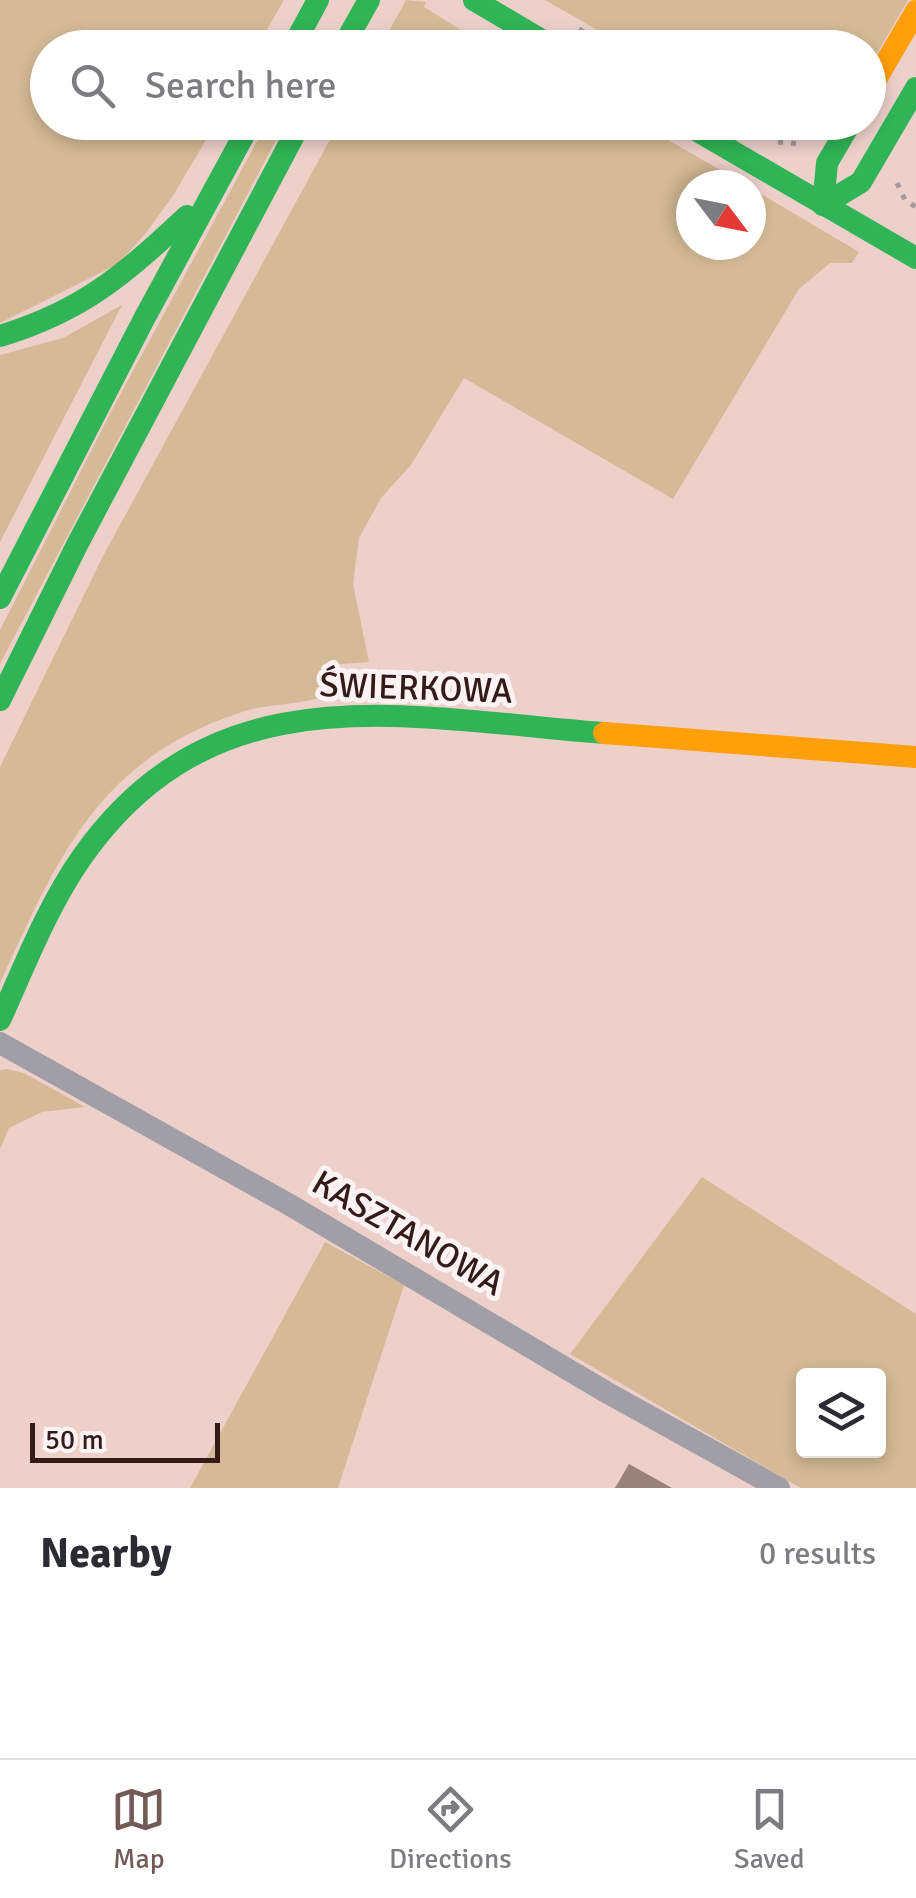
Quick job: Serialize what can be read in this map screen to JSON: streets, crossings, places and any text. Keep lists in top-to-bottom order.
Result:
{
  "streets": {
    "main road": ["ŚWIERKOWA"],
    "street": ["KASZTANOWA"]
  },
  "scale_bar": "50 m",
  "north": "bottom right",
  "page": {
    "search": "Search here",
    "scale": "50 m",
    "heading": ["Nearby", "0 results"],
    "nav": ["Map", "Directions", "Saved"]
  }
}
